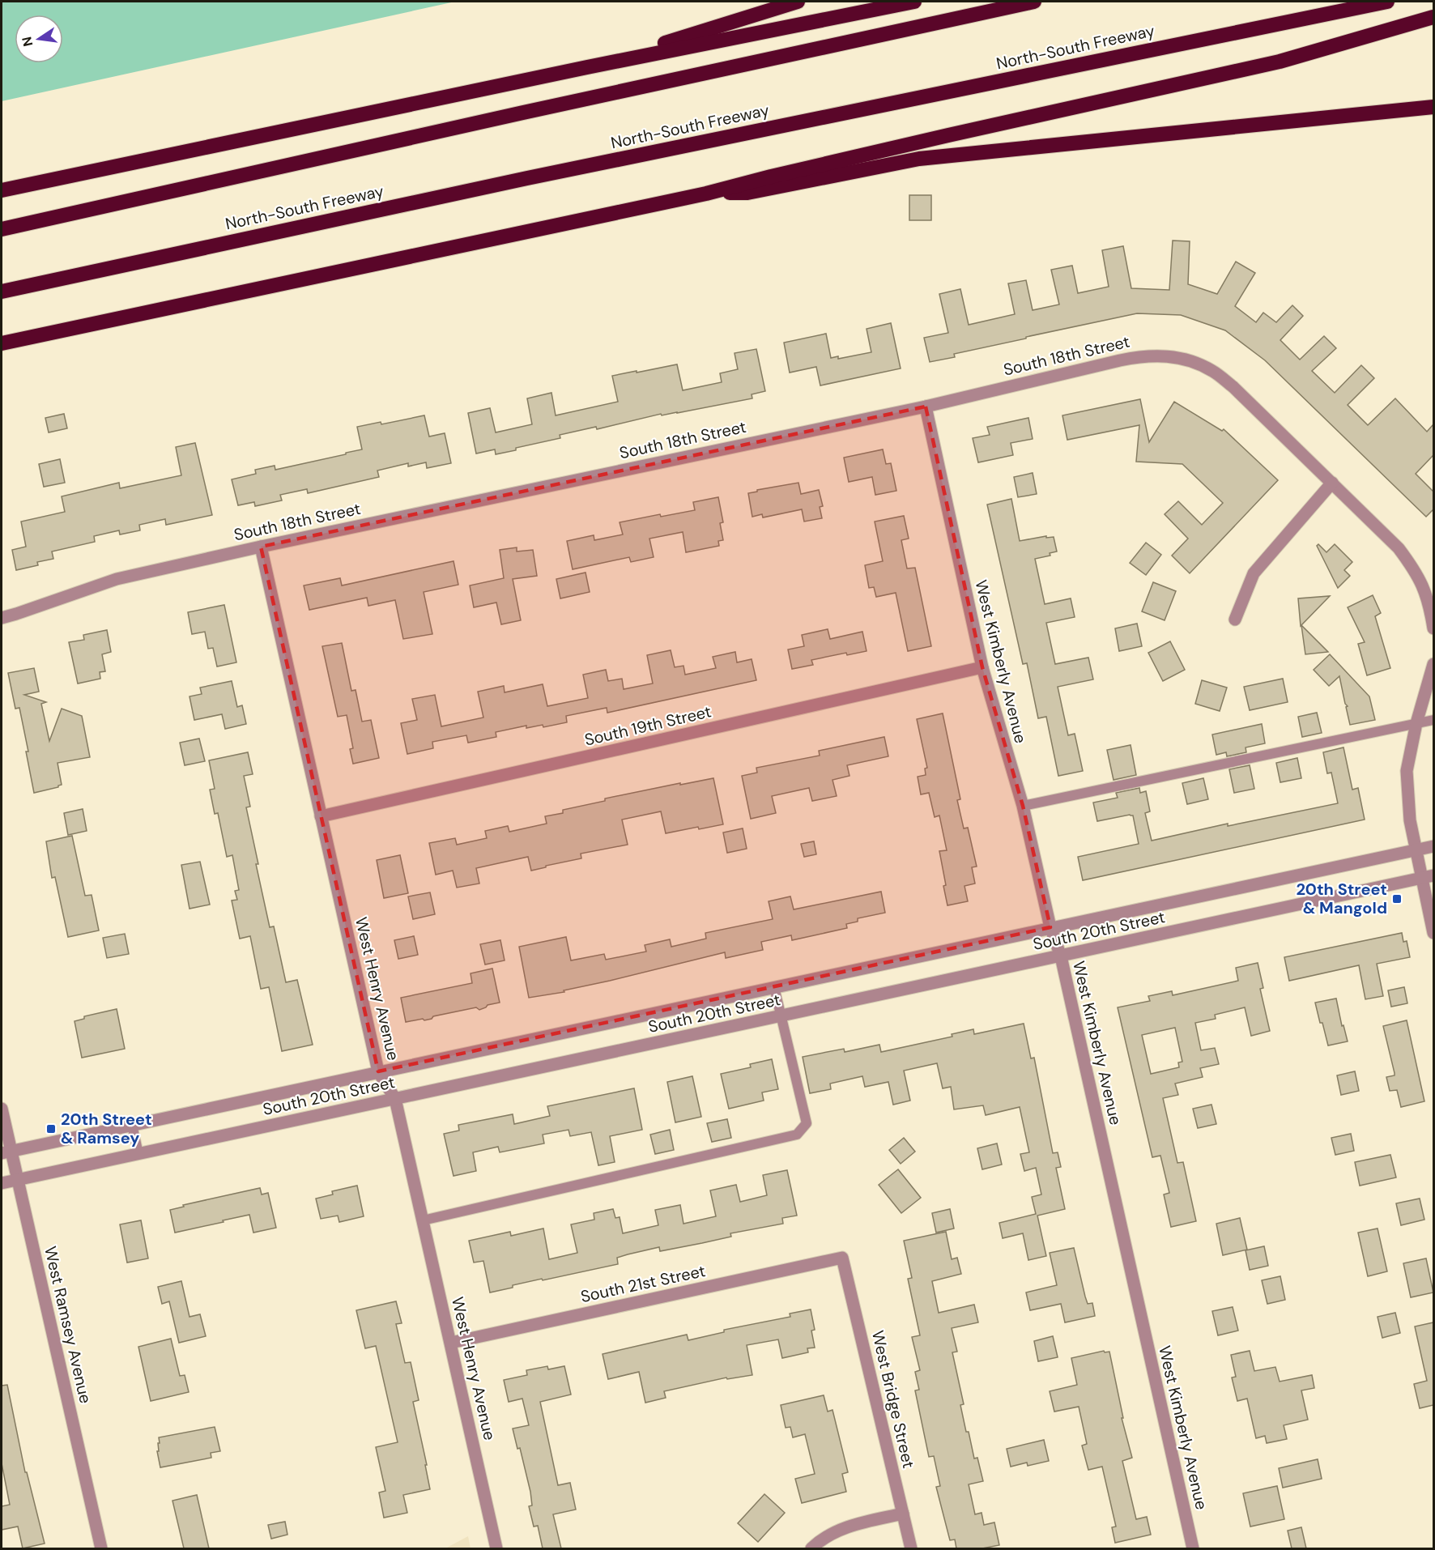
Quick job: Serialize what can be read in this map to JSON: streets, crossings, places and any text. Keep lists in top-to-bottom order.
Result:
{
  "streets": {
    "highway": ["North-South Freeway"],
    "street": [
      "South 18th Street",
      "West Kimberly Avenue",
      "South 19th Street",
      "South 20th Street",
      "West Henry Avenue",
      "South 21st Street",
      "West Ramsey Avenue",
      "West Bridge Street"
    ]
  },
  "crossings": [
    ["South 18th Street", "West Kimberly Avenue"],
    ["South 18th Street", "West Henry Avenue"],
    ["West Kimberly Avenue", "South 19th Street"],
    ["West Kimberly Avenue", "South 20th Street"],
    ["South 19th Street", "West Henry Avenue"],
    ["South 20th Street", "West Henry Avenue"],
    ["South 20th Street", "West Ramsey Avenue"],
    ["West Henry Avenue", "South 21st Street"],
    ["South 21st Street", "West Bridge Street"]
  ],
  "places": {
    "transit": ["20th Street & Mangold", "20th Street & Ramsey"]
  },
  "north": "left"
}
